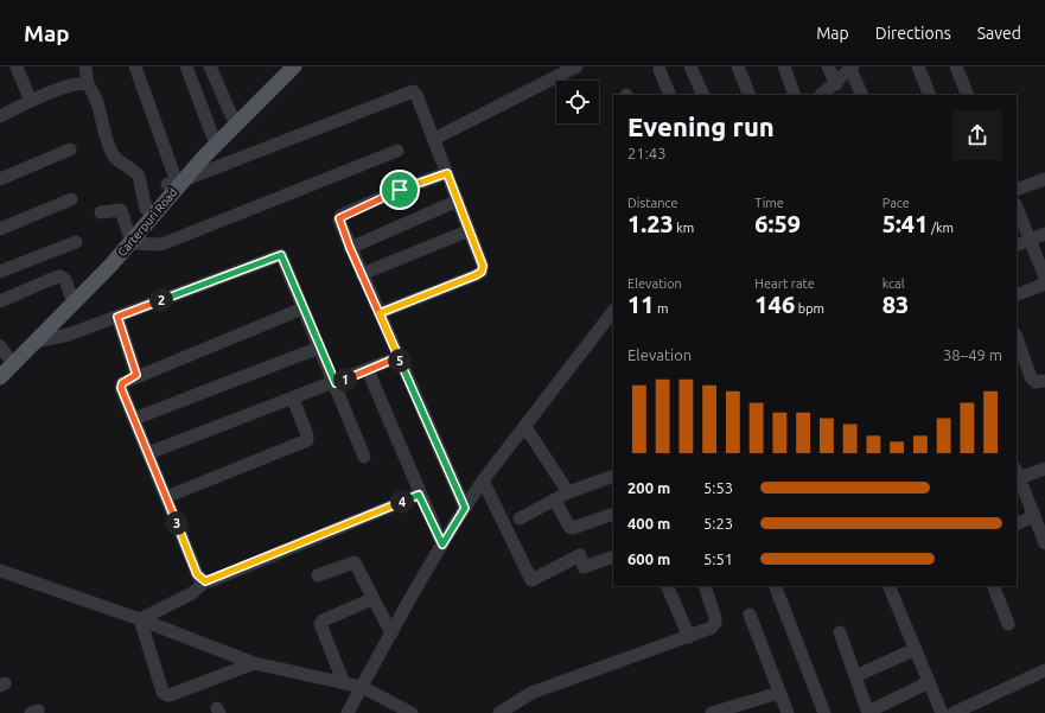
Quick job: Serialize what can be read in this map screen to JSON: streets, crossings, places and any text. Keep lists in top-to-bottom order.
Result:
{
  "streets": {
    "main road": ["Carterpuri Road"]
  },
  "page": {
    "header": "Map",
    "nav": ["Map", "Directions", "Saved"],
    "heading": ["Evening run", "21:43"],
    "stats": [
      ["Distance", "1.23 km"],
      ["Time", "6:59"],
      ["Pace", "5:41 /km"],
      ["Elevation", "11 m"],
      ["Heart rate", "146 bpm"],
      ["kcal", "83"]
    ],
    "pins": [
      "2",
      "5",
      "1",
      "4",
      "3"
    ],
    "chart": ["Elevation", "38–49 m"],
    "list": [
      {
        "name": "200 m",
        "note": "5:53"
      },
      {
        "name": "400 m",
        "note": "5:23"
      },
      {
        "name": "600 m",
        "note": "5:51"
      }
    ]
  }
}
